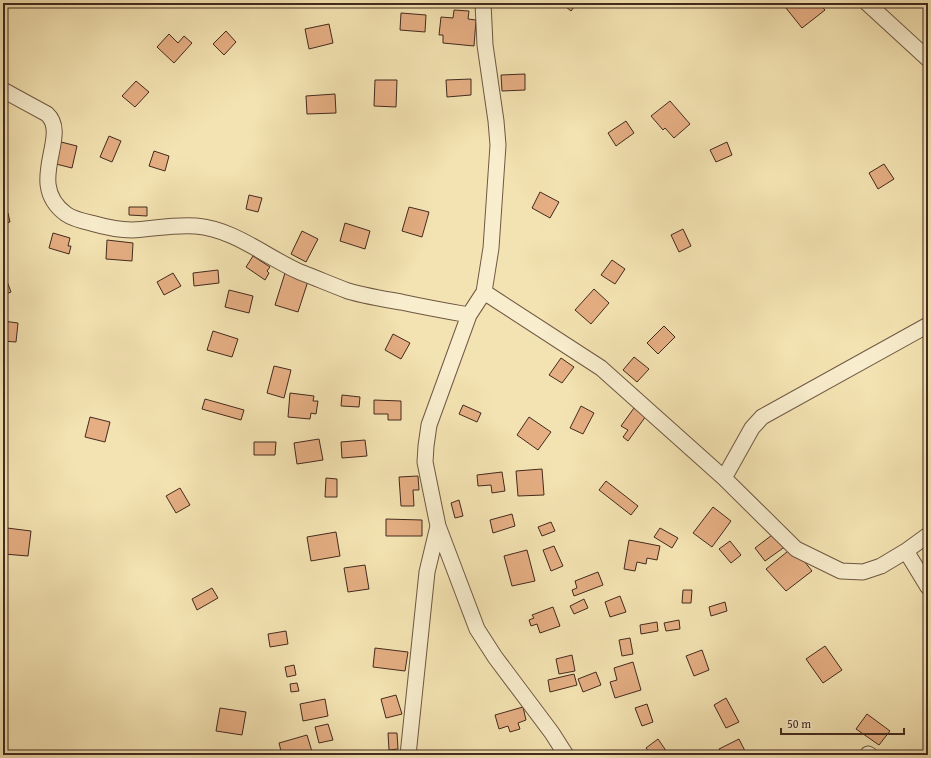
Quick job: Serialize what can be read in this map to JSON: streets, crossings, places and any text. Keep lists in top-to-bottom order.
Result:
{
  "scale_bar": "50 m"
}
